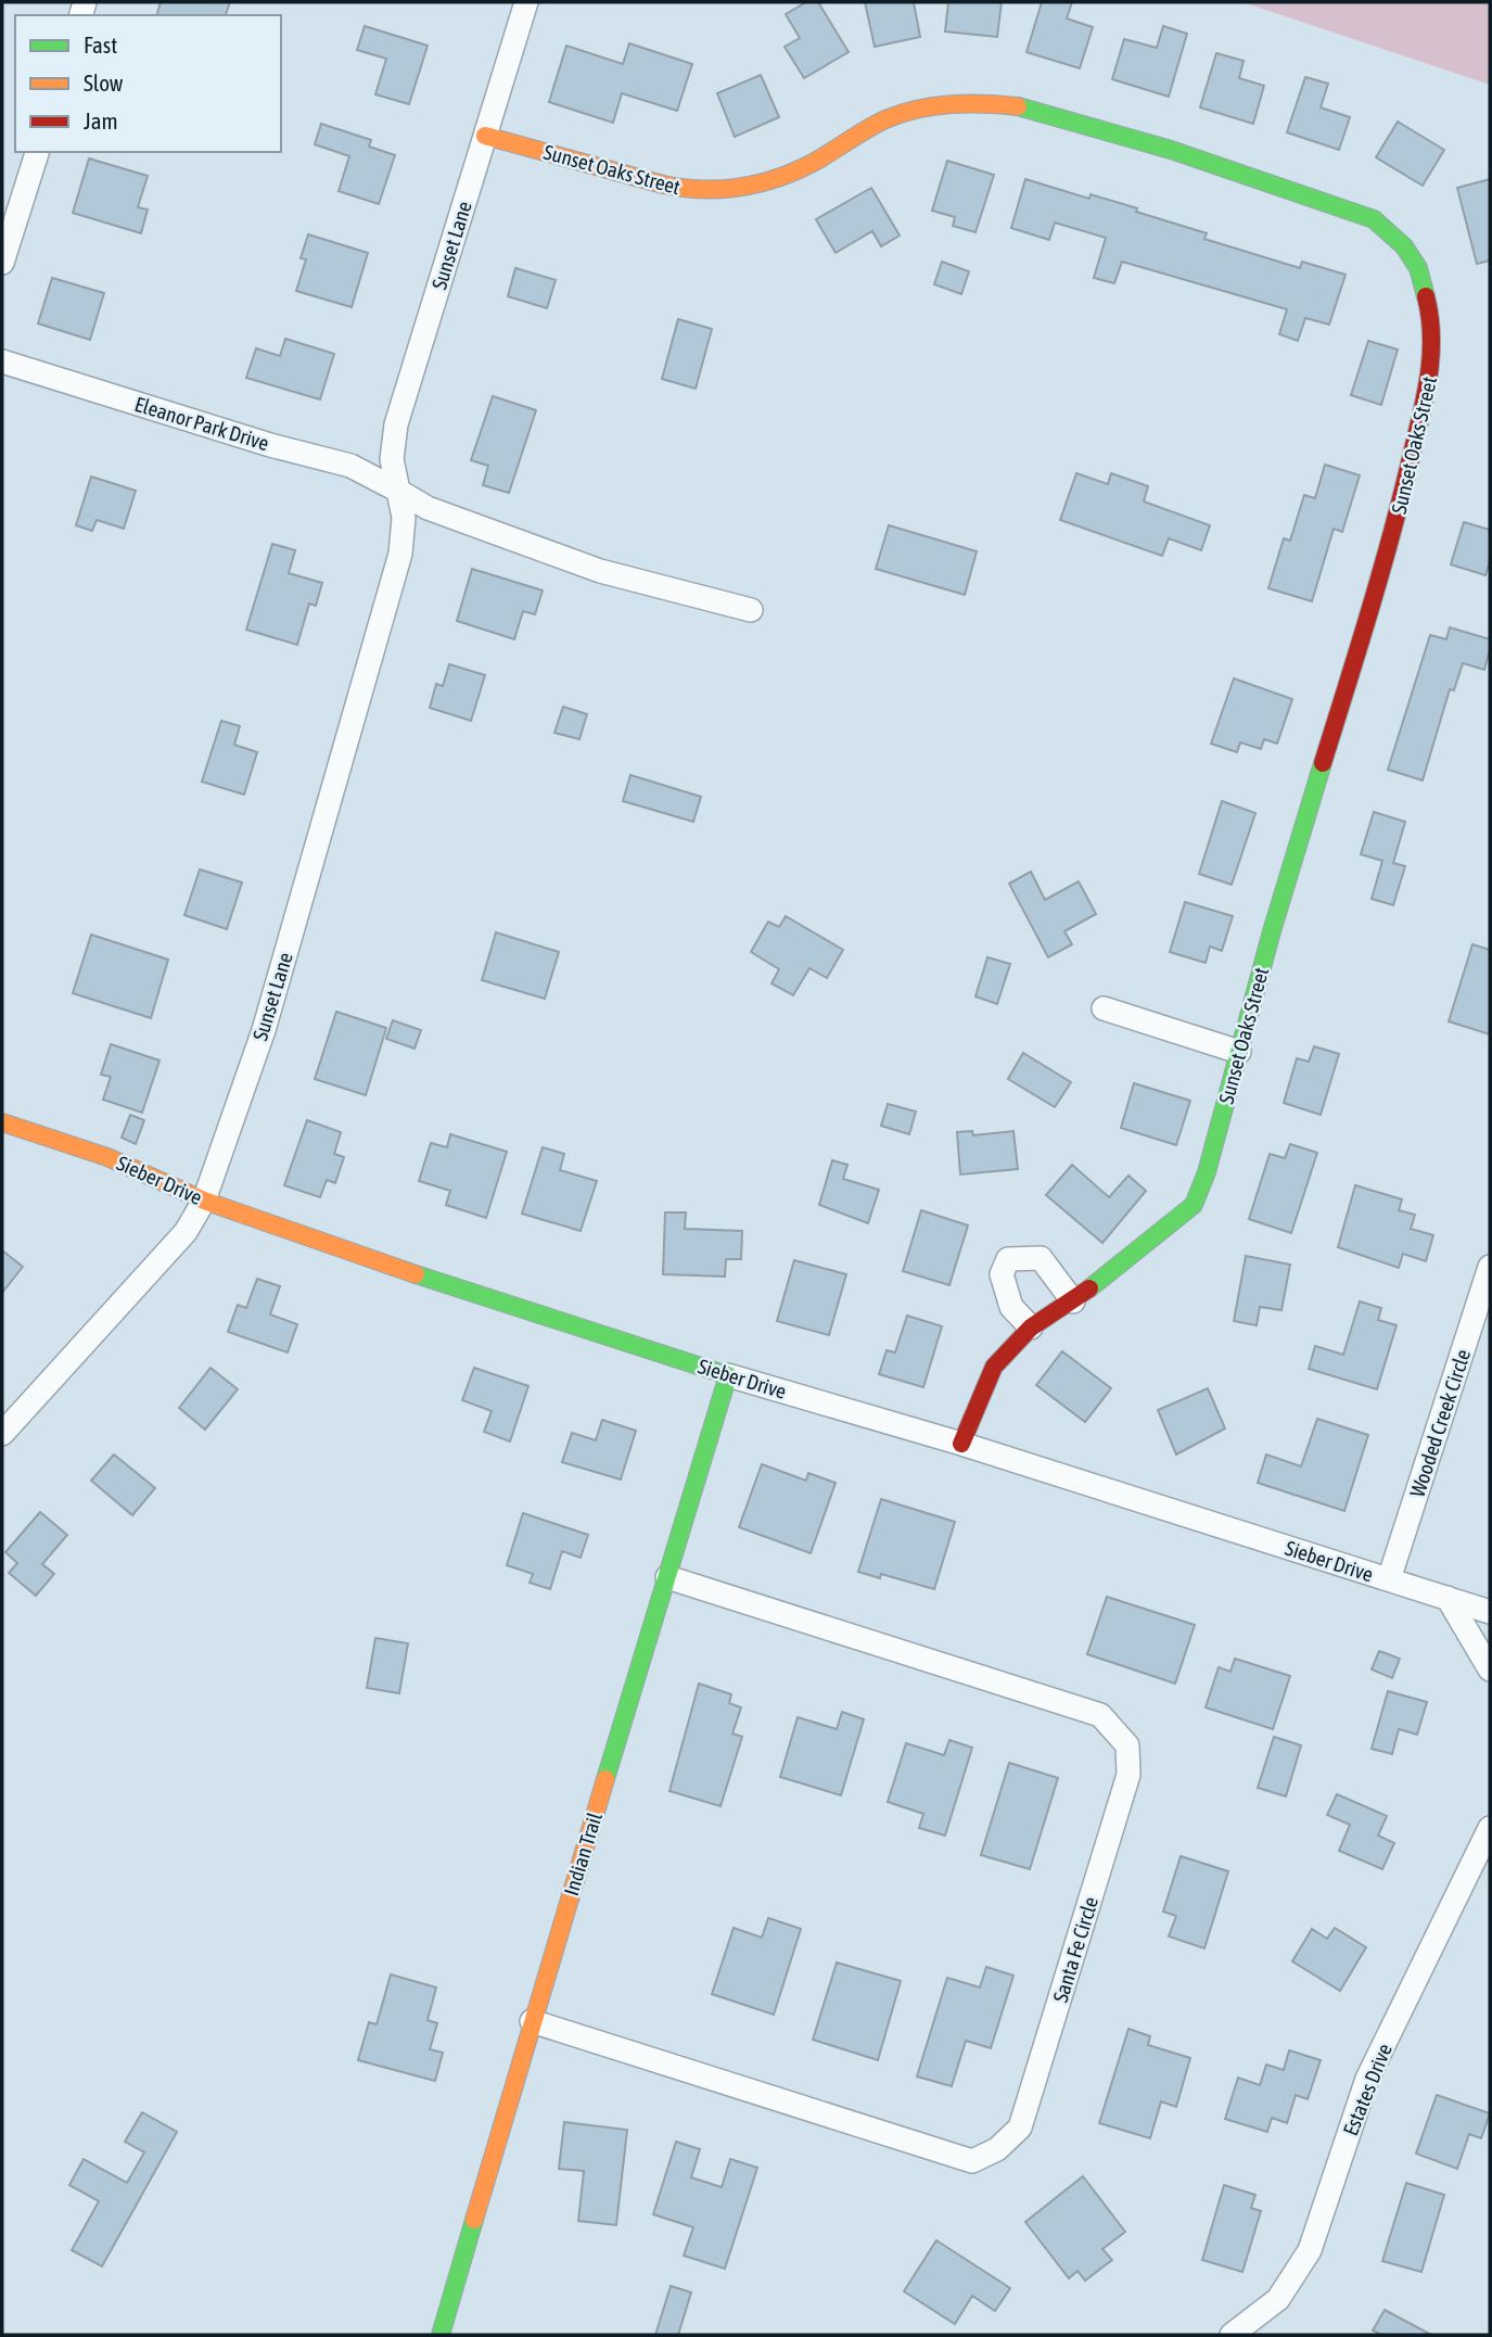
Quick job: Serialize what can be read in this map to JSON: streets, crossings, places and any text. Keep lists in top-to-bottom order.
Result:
{
  "streets": {
    "street": [
      "Sunset Oaks Street",
      "Sunset Lane",
      "Eleanor Park Drive",
      "Sieber Drive",
      "Wooded Creek Circle",
      "Indian Trail",
      "Santa Fe Circle",
      "Estates Drive"
    ]
  },
  "crossings": [
    ["Sunset Oaks Street", "Sunset Lane"],
    ["Sunset Oaks Street", "Sieber Drive"],
    ["Sunset Lane", "Eleanor Park Drive"],
    ["Sunset Lane", "Sieber Drive"],
    ["Sieber Drive", "Wooded Creek Circle"],
    ["Sieber Drive", "Indian Trail"],
    ["Indian Trail", "Santa Fe Circle"]
  ],
  "legend": ["Fast", "Slow", "Jam"]
}
